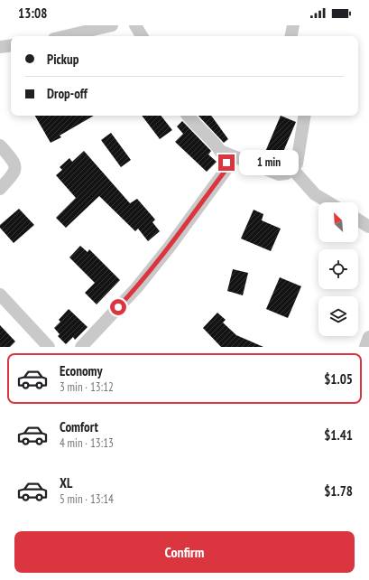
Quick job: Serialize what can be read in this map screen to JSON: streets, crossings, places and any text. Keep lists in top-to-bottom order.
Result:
{
  "north": "top left",
  "page": {
    "status": "13:08",
    "banner": ["Pickup", "Drop-off"],
    "bubble": "1 min",
    "list": [
      {
        "name": "Economy",
        "note": "3 min · 13:12",
        "value": "$1.05"
      },
      {
        "name": "Comfort",
        "note": "4 min · 13:13",
        "value": "$1.41"
      },
      {
        "name": "XL",
        "note": "5 min · 13:14",
        "value": "$1.78"
      }
    ],
    "buttons": "Confirm"
  }
}
